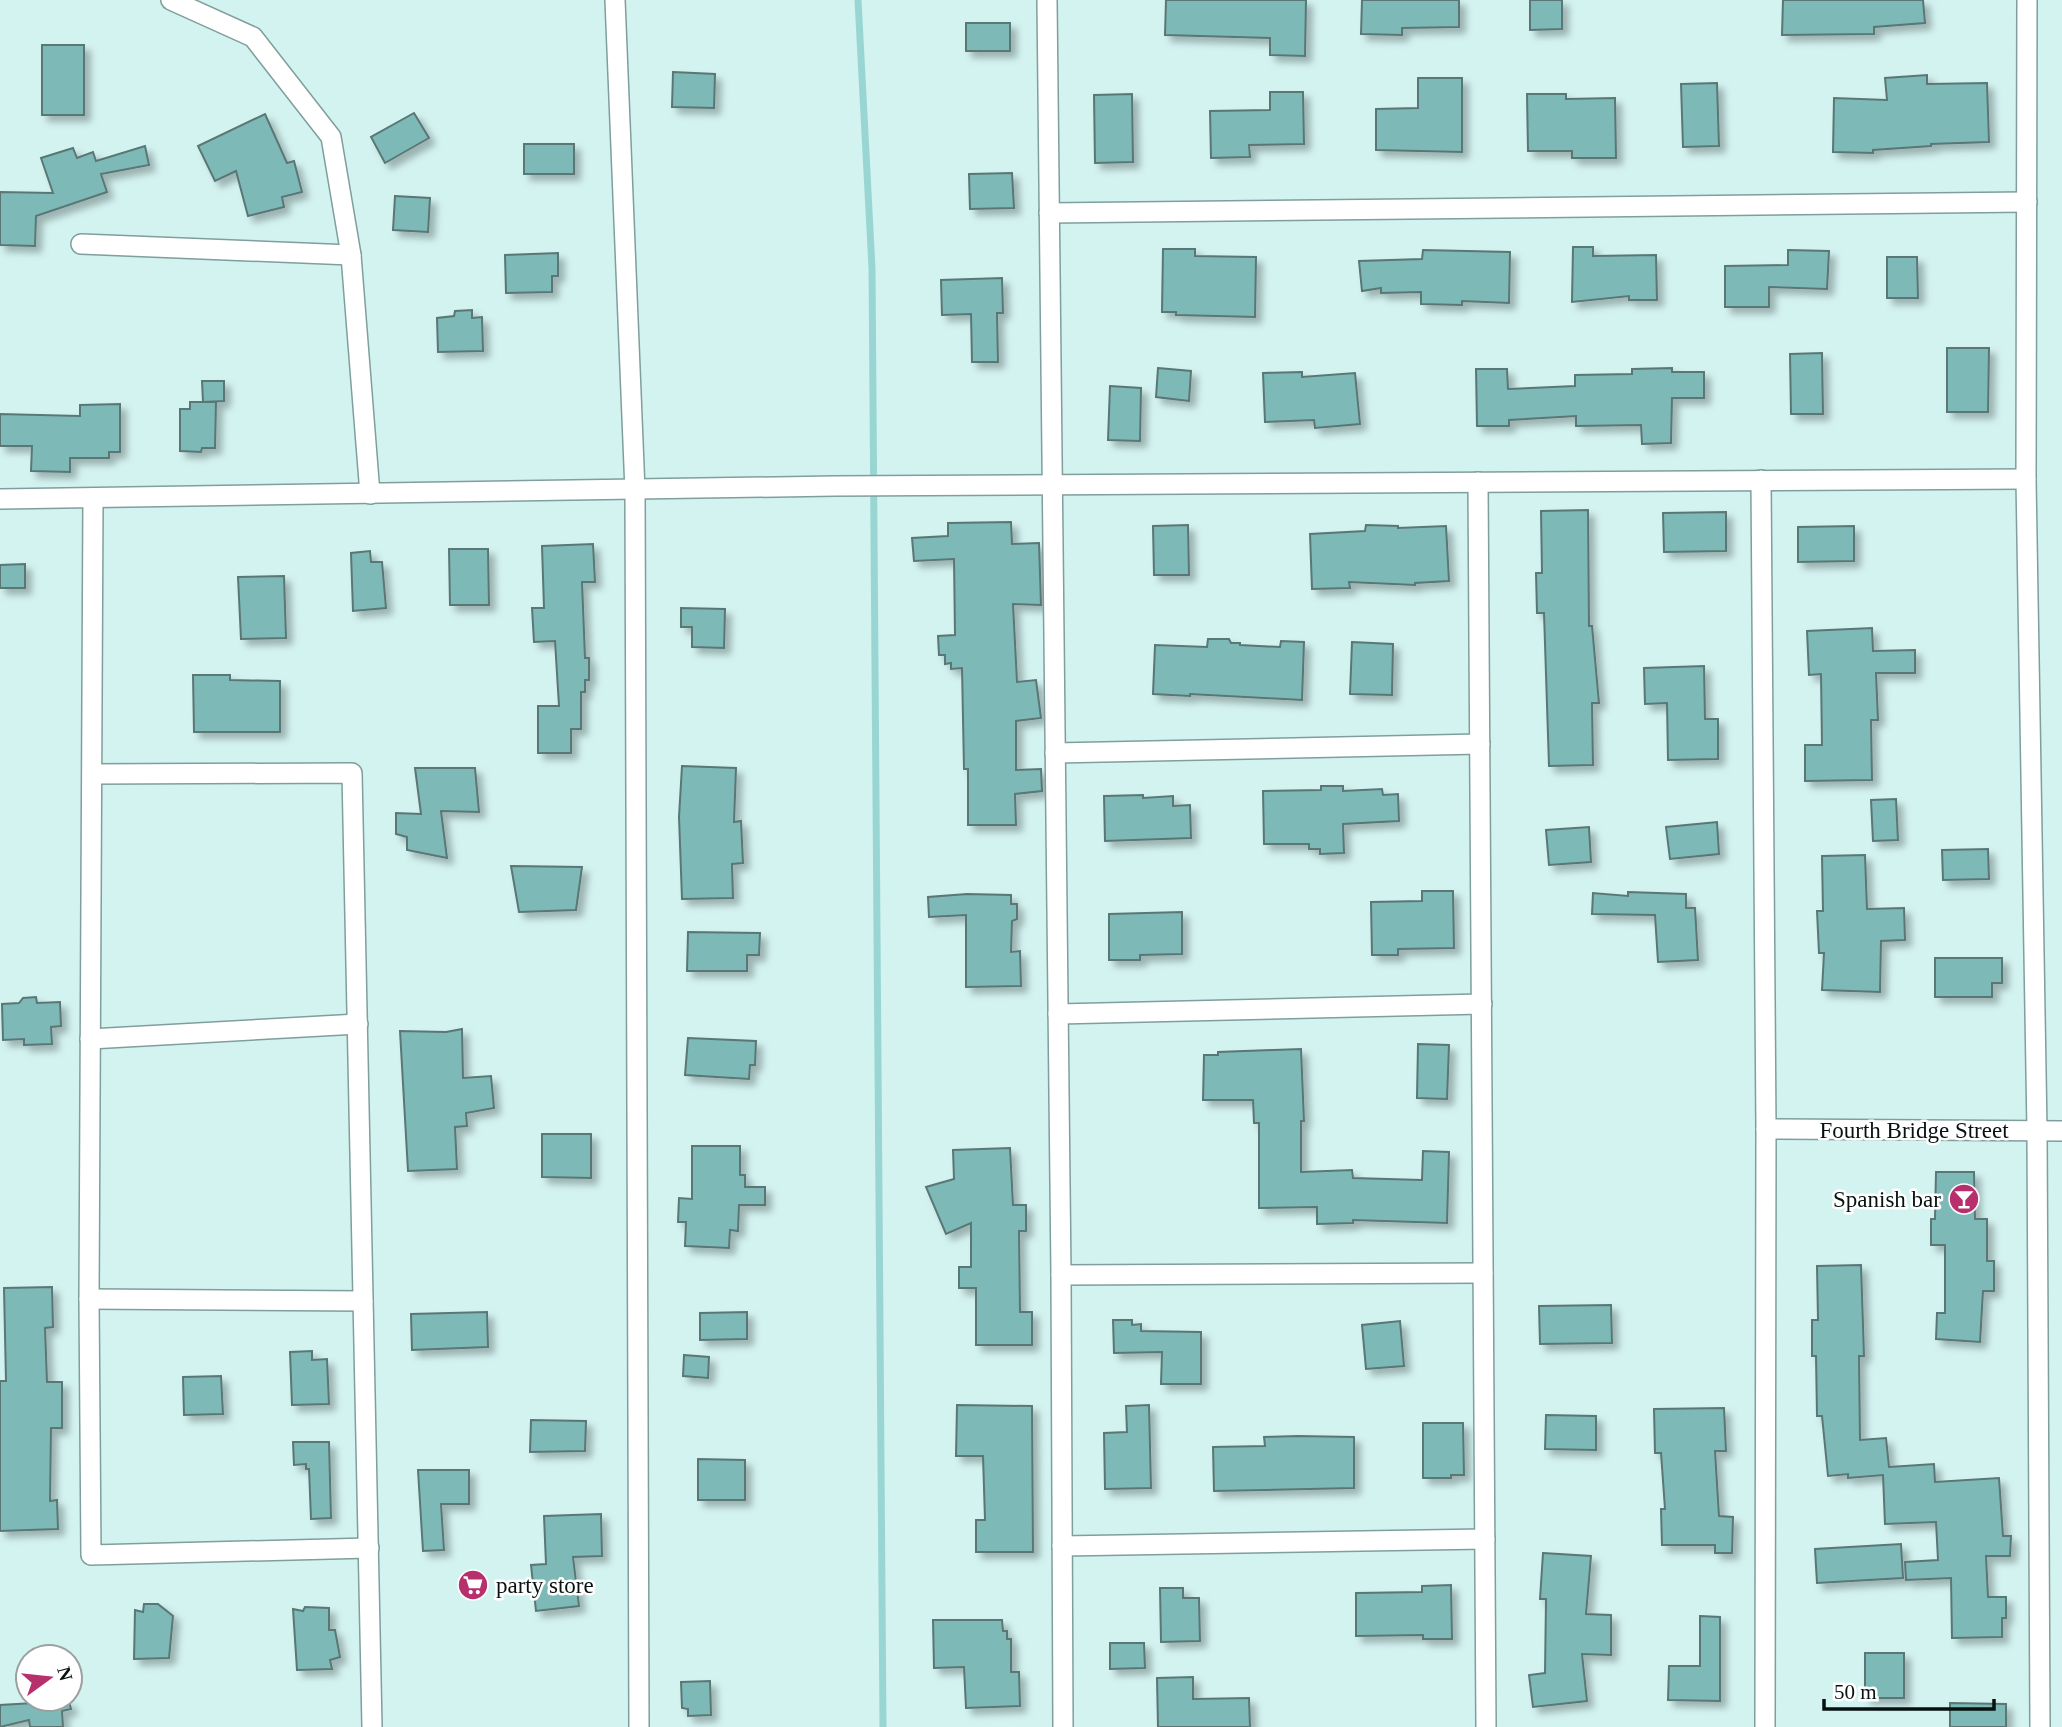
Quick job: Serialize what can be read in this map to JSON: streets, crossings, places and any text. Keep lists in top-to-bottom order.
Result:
{
  "streets": {
    "street": ["Fourth Bridge Street"]
  },
  "places": {
    "bar": ["Spanish bar"],
    "supermarket": ["party store"]
  },
  "scale_bar": "50 m",
  "north": "right"
}
